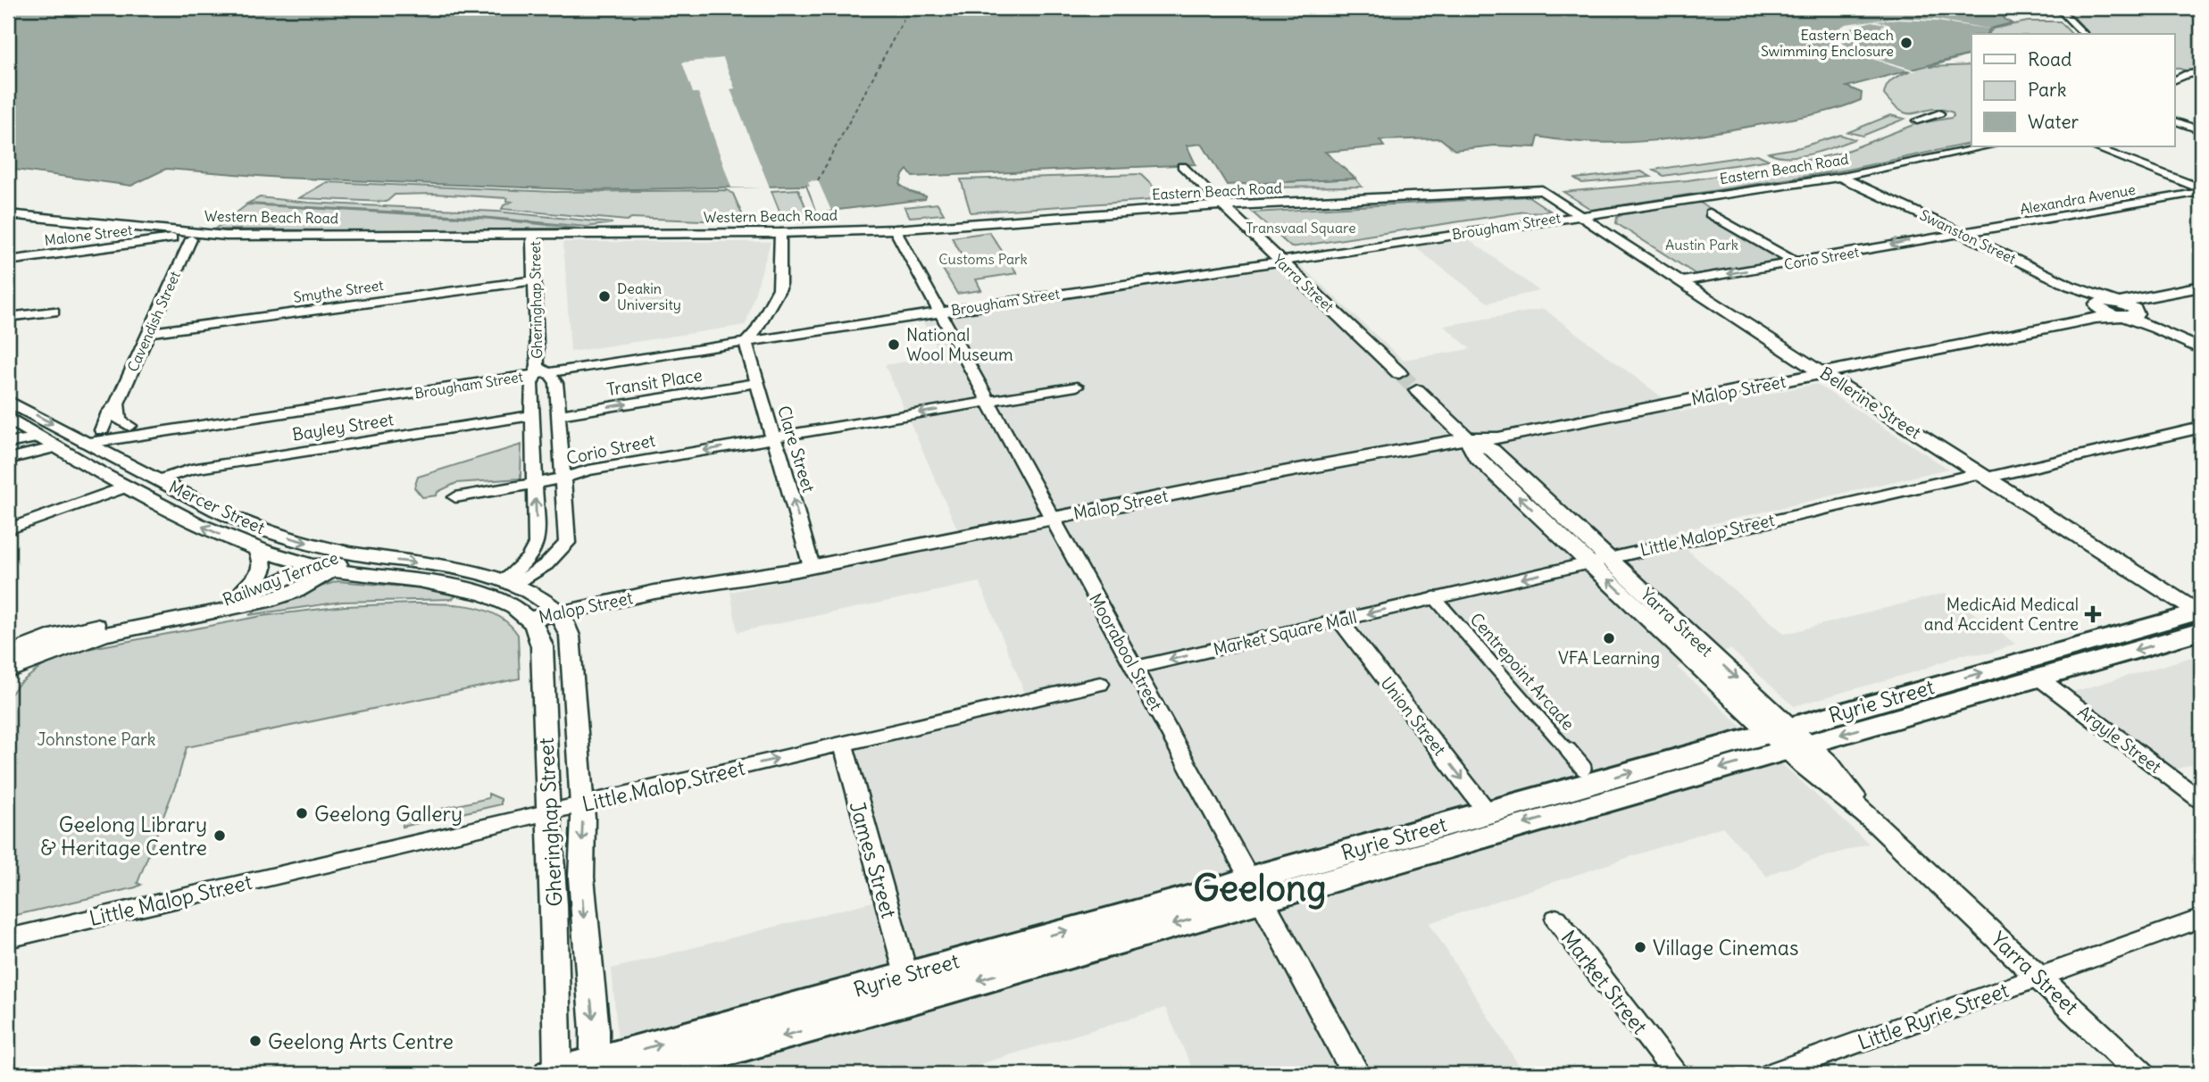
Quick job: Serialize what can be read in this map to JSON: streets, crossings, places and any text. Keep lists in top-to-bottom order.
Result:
{
  "streets": {
    "main road": ["Ryrie Street"],
    "street": [
      "Eastern Beach Road",
      "Alexandra Avenue",
      "Western Beach Road",
      "Brougham Street",
      "Malone Street",
      "Swanston Street",
      "Corio Street",
      "Yarra Street",
      "Smythe Street",
      "Gheringhap Street",
      "Cavendish Street",
      "Transit Place",
      "Malop Street",
      "Bellerine Street",
      "Bayley Street",
      "Clare Street",
      "Mercer Street",
      "Little Malop Street",
      "Railway Terrace",
      "Market Square Mall",
      "Moorabool Street",
      "Centrepoint Arcade",
      "Union Street",
      "Argyle Street",
      "James Street",
      "Market Street",
      "Little Ryrie Street"
    ]
  },
  "crossings": [
    ["Eastern Beach Road", "Western Beach Road"],
    ["Eastern Beach Road", "Brougham Street"],
    ["Eastern Beach Road", "Swanston Street"],
    ["Eastern Beach Road", "Yarra Street"],
    ["Eastern Beach Road", "Bellerine Street"],
    ["Eastern Beach Road", "Moorabool Street"],
    ["Alexandra Avenue", "Swanston Street"],
    ["Alexandra Avenue", "Corio Street"],
    ["Western Beach Road", "Malone Street"],
    ["Western Beach Road", "Gheringhap Street"],
    ["Western Beach Road", "Cavendish Street"],
    ["Western Beach Road", "Moorabool Street"],
    ["Brougham Street", "Yarra Street"],
    ["Brougham Street", "Gheringhap Street"],
    ["Brougham Street", "Cavendish Street"],
    ["Brougham Street", "Bellerine Street"],
    ["Brougham Street", "Clare Street"],
    ["Brougham Street", "Mercer Street"],
    ["Brougham Street", "Moorabool Street"],
    ["Malone Street", "Cavendish Street"],
    ["Swanston Street", "Corio Street"],
    ["Swanston Street", "Malop Street"],
    ["Corio Street", "Gheringhap Street"],
    ["Corio Street", "Bellerine Street"],
    ["Corio Street", "Clare Street"],
    ["Corio Street", "Moorabool Street"],
    ["Yarra Street", "Malop Street"],
    ["Yarra Street", "Little Malop Street"],
    ["Yarra Street", "Ryrie Street"],
    ["Yarra Street", "Little Ryrie Street"],
    ["Smythe Street", "Gheringhap Street"],
    ["Smythe Street", "Cavendish Street"],
    ["Gheringhap Street", "Transit Place"],
    ["Gheringhap Street", "Malop Street"],
    ["Gheringhap Street", "Bayley Street"],
    ["Gheringhap Street", "Mercer Street"],
    ["Gheringhap Street", "Little Malop Street"],
    ["Gheringhap Street", "Ryrie Street"],
    ["Cavendish Street", "Mercer Street"],
    ["Transit Place", "Clare Street"],
    ["Malop Street", "Bellerine Street"],
    ["Malop Street", "Clare Street"],
    ["Malop Street", "Moorabool Street"],
    ["Bellerine Street", "Little Malop Street"],
    ["Bellerine Street", "Ryrie Street"],
    ["Bayley Street", "Mercer Street"],
    ["Mercer Street", "Railway Terrace"],
    ["Little Malop Street", "Market Square Mall"],
    ["Little Malop Street", "Centrepoint Arcade"],
    ["Little Malop Street", "James Street"],
    ["Market Square Mall", "Moorabool Street"],
    ["Market Square Mall", "Centrepoint Arcade"],
    ["Market Square Mall", "Union Street"],
    ["Moorabool Street", "Ryrie Street"],
    ["Ryrie Street", "Union Street"],
    ["Ryrie Street", "Argyle Street"],
    ["Ryrie Street", "James Street"]
  ],
  "one_way": [
    "Corio Street",
    "Transit Place",
    "Clare Street",
    "Market Square Mall",
    "Union Street"
  ],
  "districts": ["Geelong"],
  "parks": [
    "Transvaal Square",
    "Austin Park",
    "Customs Park",
    "Johnstone Park"
  ],
  "places": {
    "other": [
      "Eastern Beach Swimming Enclosure",
      "Deakin University",
      "National Wool Museum",
      "VFA Learning",
      "Geelong Gallery",
      "Geelong Library & Heritage Centre",
      "Village Cinemas",
      "Geelong Arts Centre"
    ],
    "health": ["MedicAid Medical and Accident Centre"]
  },
  "legend": ["Road", "Park", "Water"]
}
